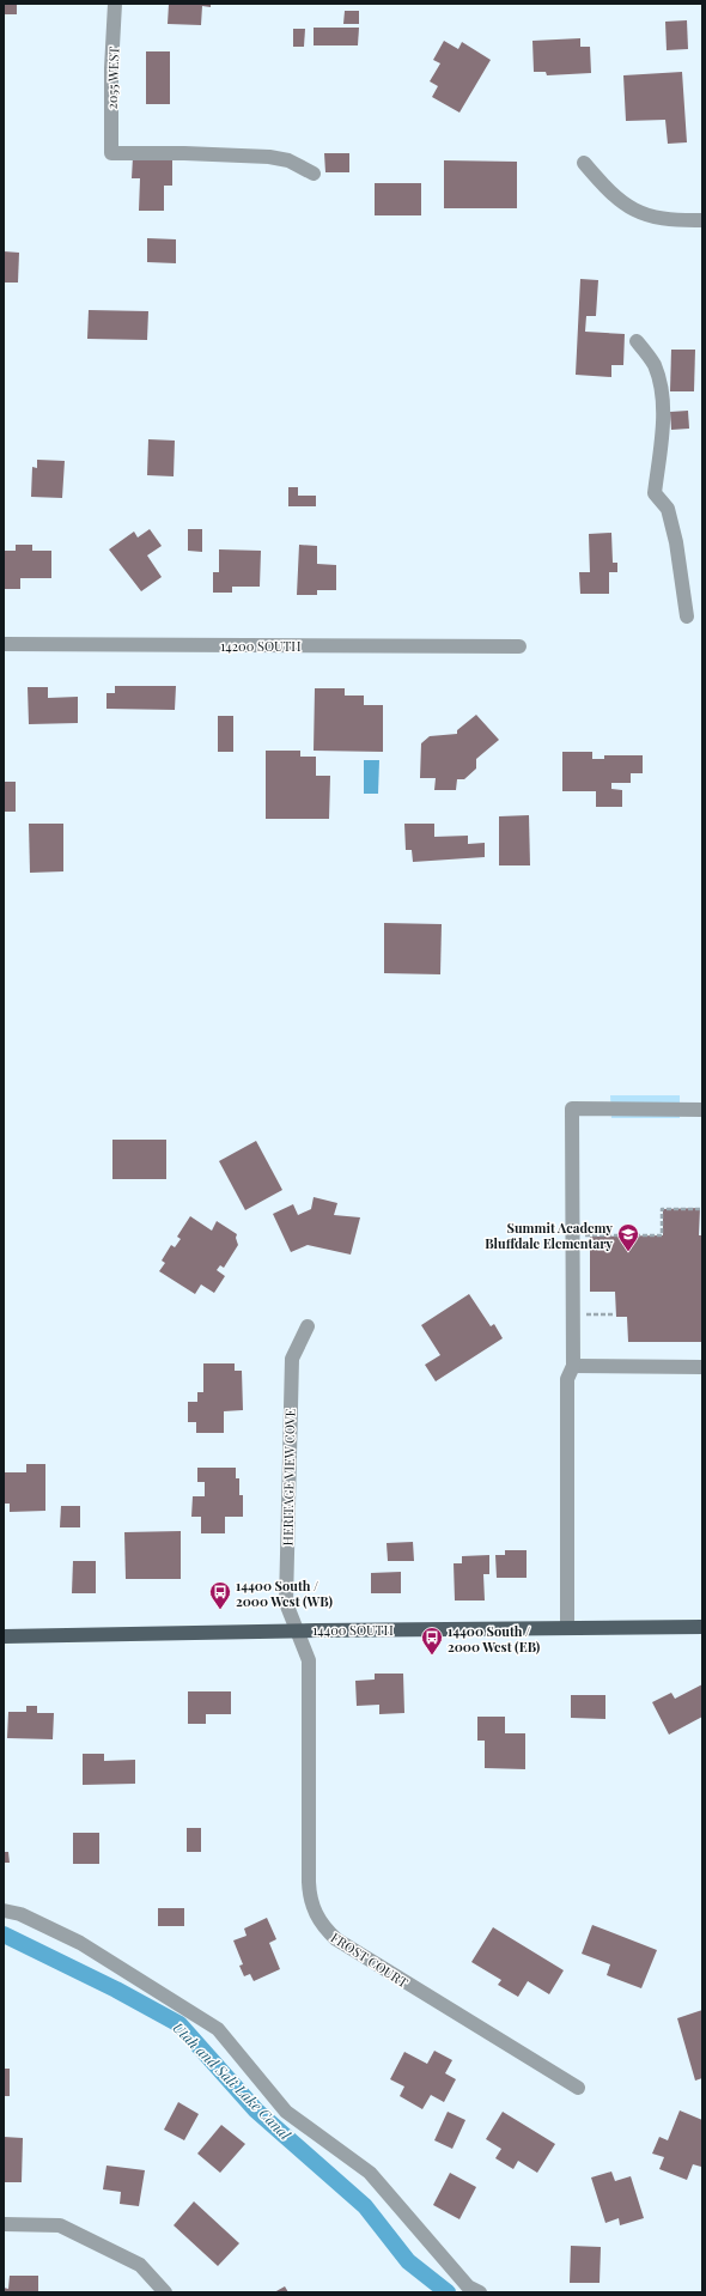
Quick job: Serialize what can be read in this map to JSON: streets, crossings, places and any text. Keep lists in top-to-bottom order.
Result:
{
  "streets": {
    "main road": ["14400 SOUTH"],
    "street": [
      "2055 WEST",
      "14200 SOUTH",
      "HERITAGE VIEW COVE",
      "FROST COURT"
    ]
  },
  "crossings": [
    ["HERITAGE VIEW COVE", "14400 SOUTH"],
    ["HERITAGE VIEW COVE", "FROST COURT"],
    ["14400 SOUTH", "FROST COURT"]
  ],
  "water": ["Utah and Salt Lake Canal"],
  "places": {
    "school or university": ["Summit Academy Bluffdale Elementary"],
    "bus stop": ["14400 South / 2000 West (WB)", "14400 South / 2000 West (EB)"]
  }
}
